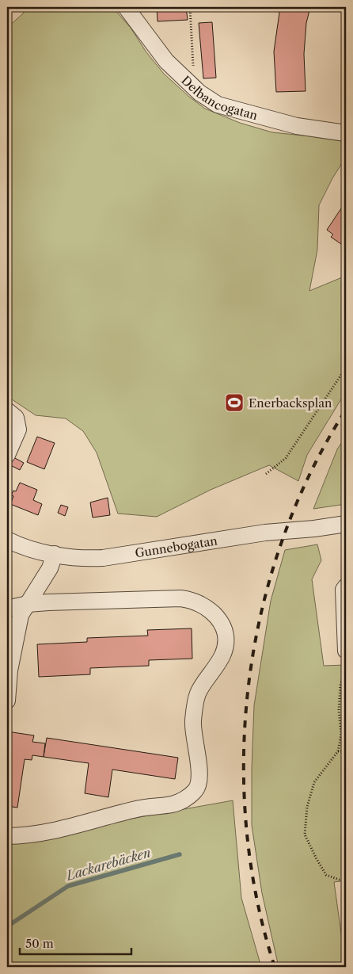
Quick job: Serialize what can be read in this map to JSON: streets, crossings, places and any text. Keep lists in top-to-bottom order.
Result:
{
  "streets": {
    "street": ["Delbancogatan", "Gunnebogatan"]
  },
  "water": ["Lackarebäcken"],
  "places": {
    "sports": ["Enerbacksplan"]
  },
  "scale_bar": "50 m"
}
